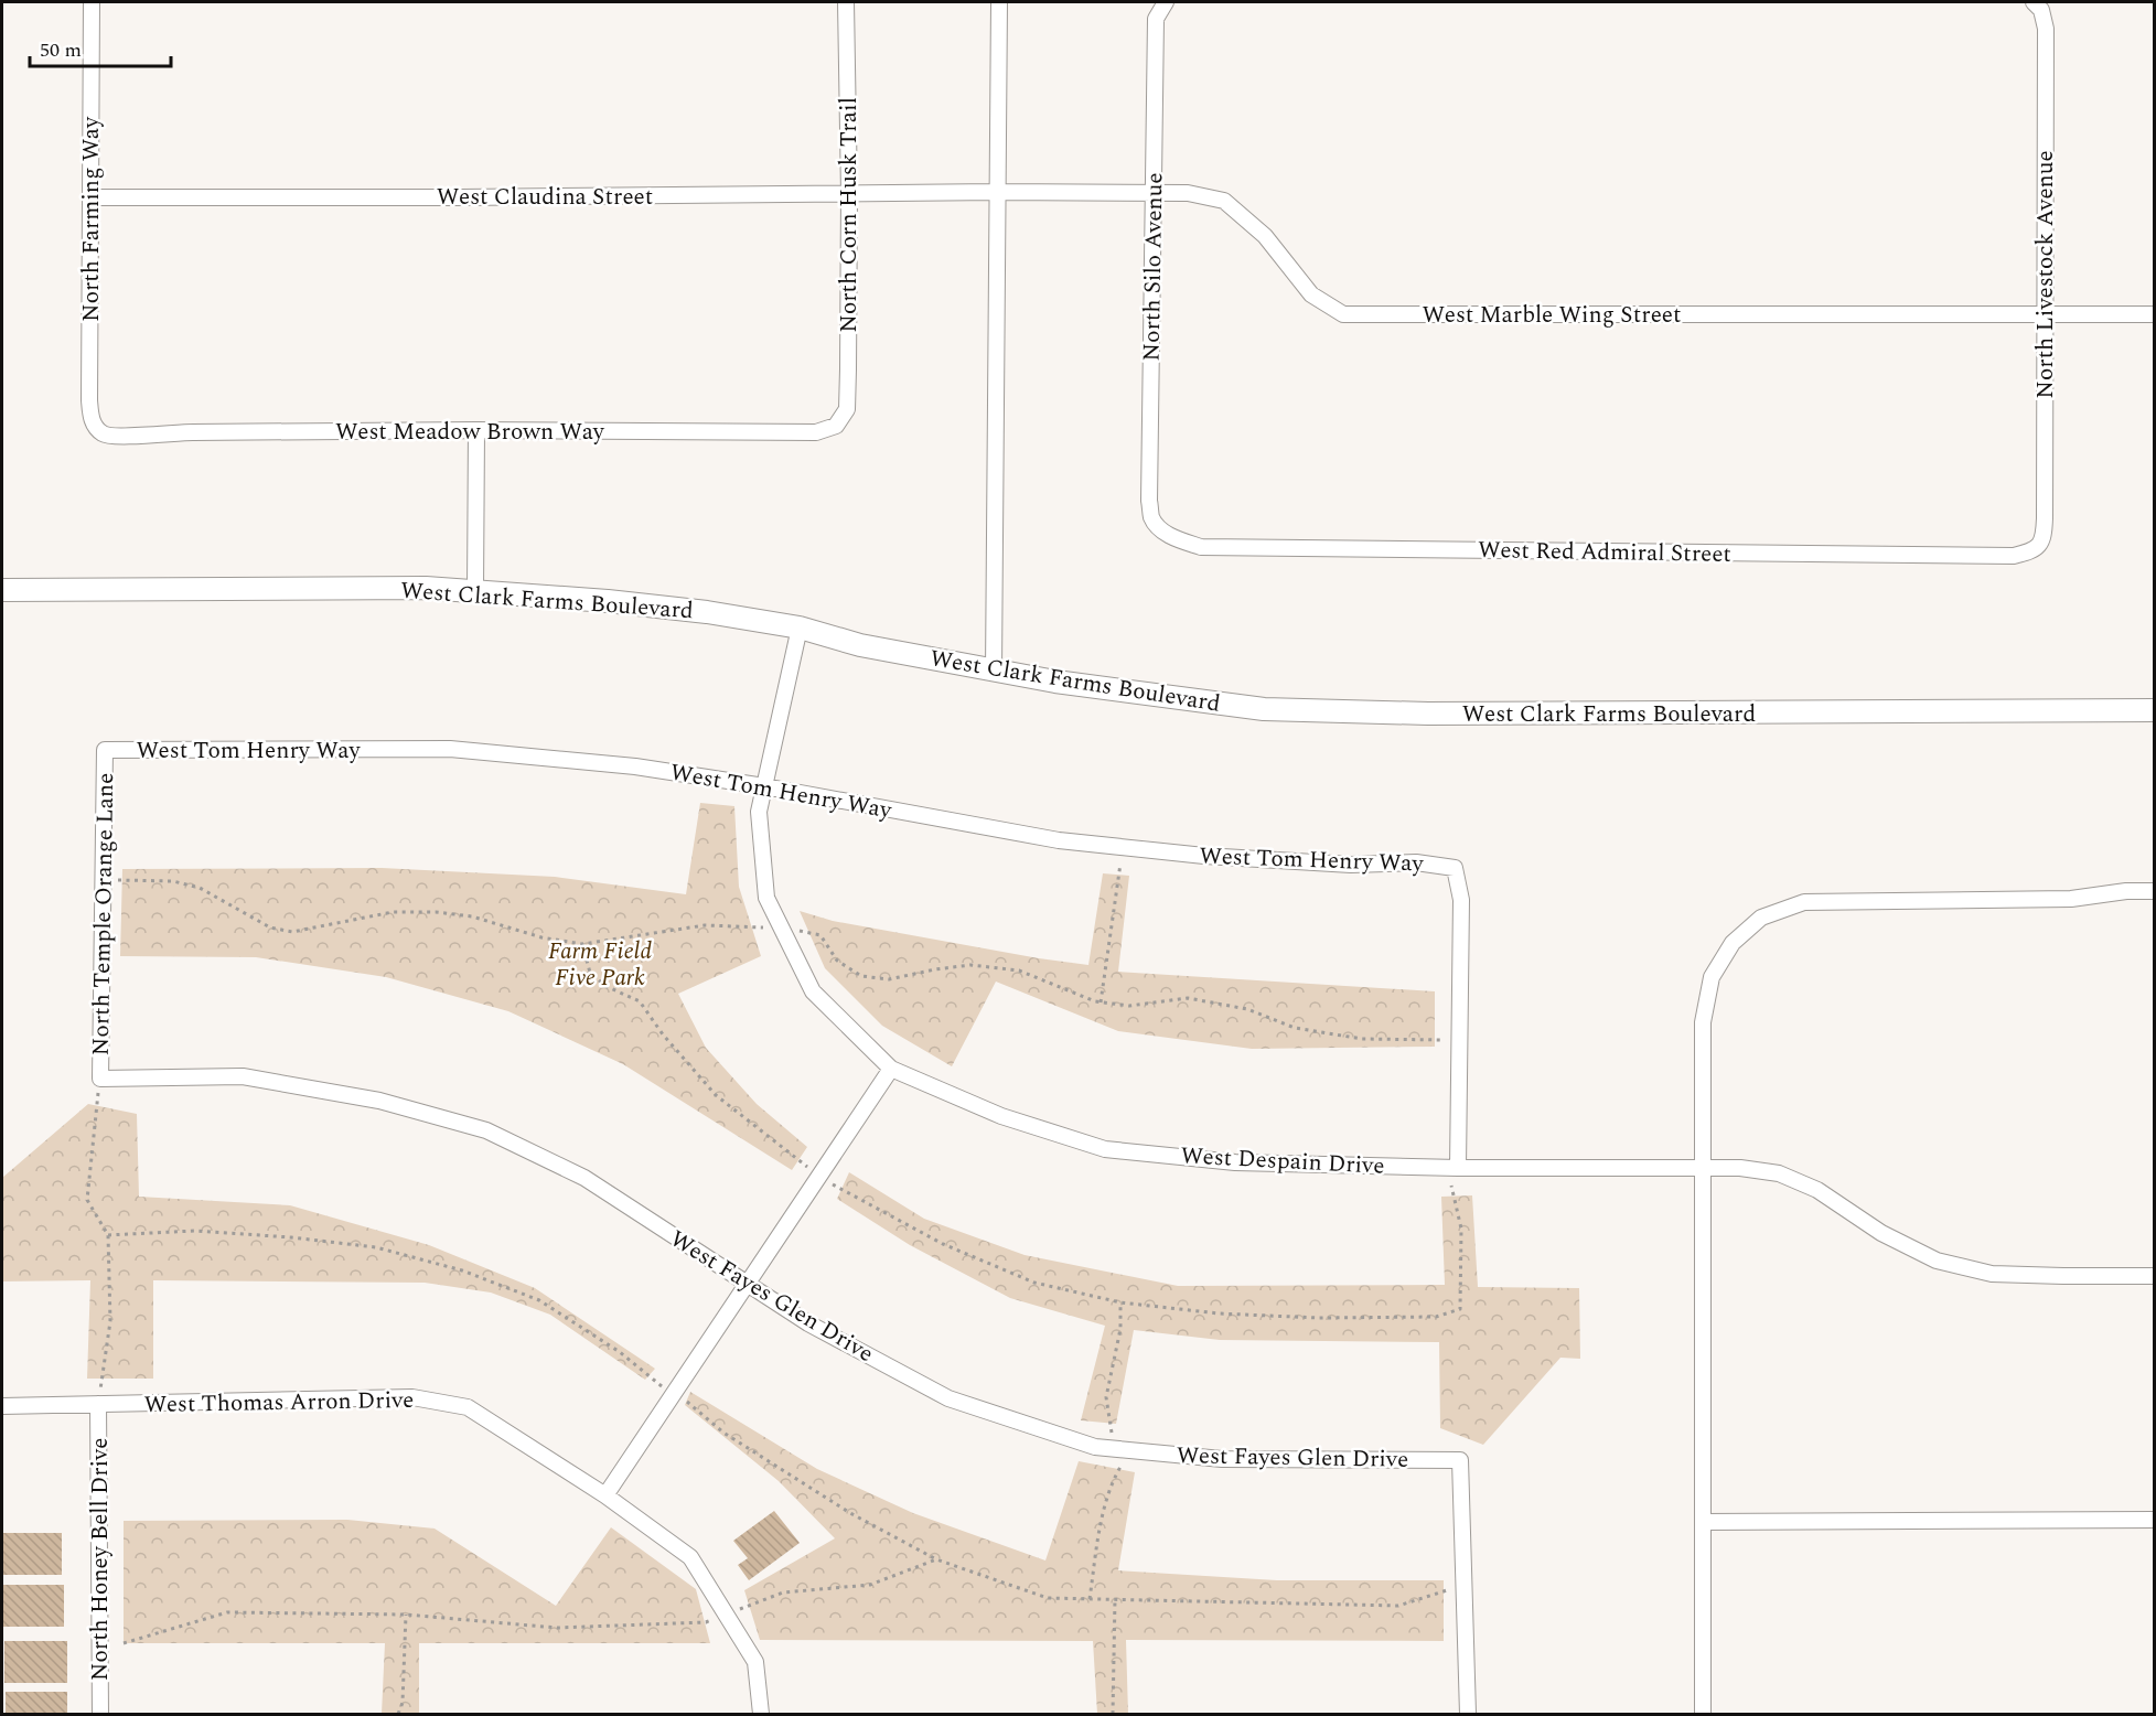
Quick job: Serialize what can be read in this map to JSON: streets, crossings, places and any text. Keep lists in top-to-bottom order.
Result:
{
  "streets": {
    "street": [
      "West Claudina Street",
      "North Corn Husk Trail",
      "North Farming Way",
      "North Silo Avenue",
      "North Livestock Avenue",
      "West Marble Wing Street",
      "West Meadow Brown Way",
      "West Red Admiral Street",
      "West Clark Farms Boulevard",
      "West Tom Henry Way",
      "North Temple Orange Lane",
      "West Despain Drive",
      "West Fayes Glen Drive",
      "West Thomas Arron Drive",
      "North Honey Bell Drive"
    ]
  },
  "crossings": [
    ["West Claudina Street", "North Corn Husk Trail"],
    ["West Claudina Street", "North Farming Way"],
    ["West Claudina Street", "West Marble Wing Street"],
    ["North Corn Husk Trail", "West Meadow Brown Way"],
    ["North Farming Way", "West Meadow Brown Way"],
    ["North Silo Avenue", "West Marble Wing Street"],
    ["North Silo Avenue", "West Red Admiral Street"],
    ["North Livestock Avenue", "West Marble Wing Street"],
    ["North Livestock Avenue", "West Red Admiral Street"],
    ["West Clark Farms Boulevard", "West Despain Drive"],
    ["West Tom Henry Way", "North Temple Orange Lane"],
    ["West Tom Henry Way", "West Despain Drive"],
    ["North Temple Orange Lane", "West Fayes Glen Drive"],
    ["West Thomas Arron Drive", "North Honey Bell Drive"]
  ],
  "parks": ["Farm Field Five Park"],
  "scale_bar": "50 m"
}
